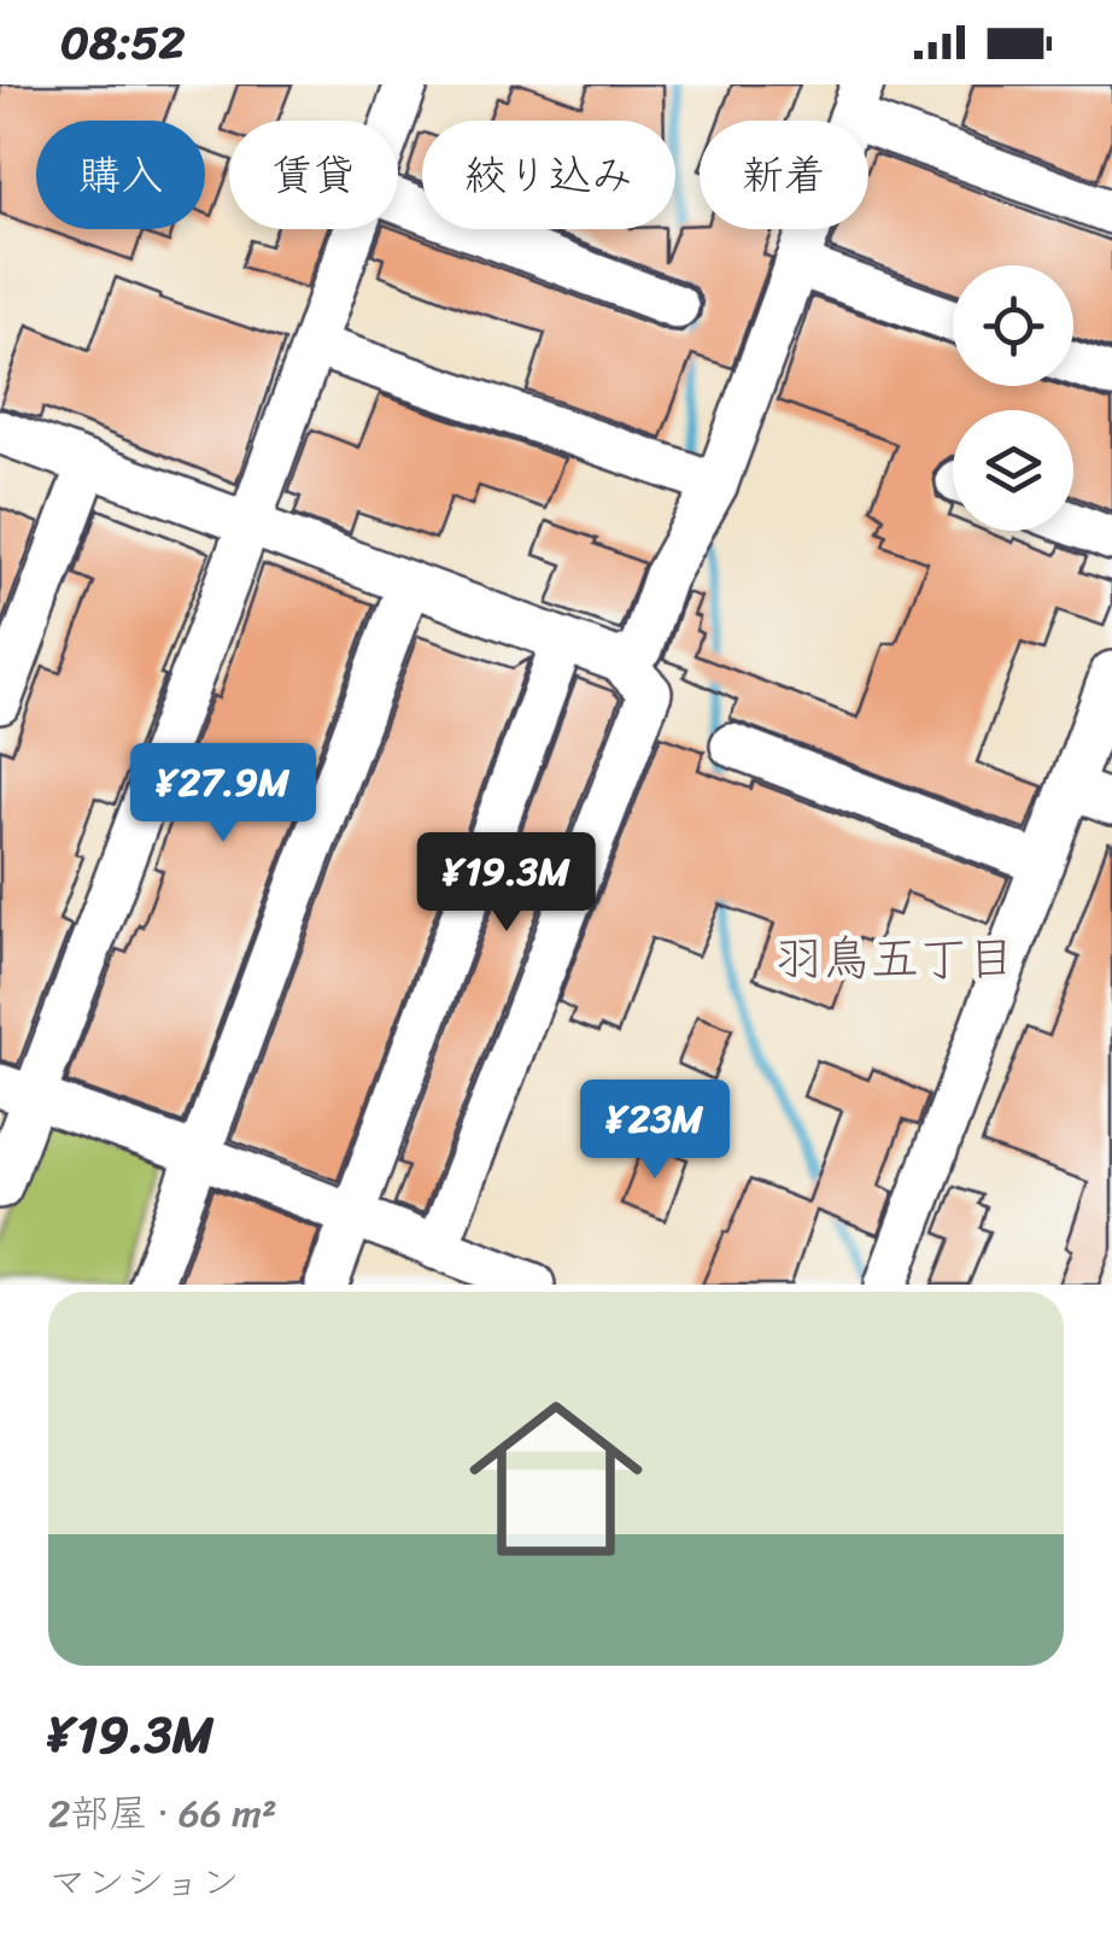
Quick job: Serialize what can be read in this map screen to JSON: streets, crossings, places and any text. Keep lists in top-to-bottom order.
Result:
{
  "districts": ["羽鳥五丁目"],
  "page": {
    "status": "08:52",
    "chip": [
      "購入",
      "賃貸",
      "絞り込み",
      "新着"
    ],
    "price": ["¥27.9M", "¥19.3M", "¥23M"],
    "list": [
      {
        "name": "¥19.3M",
        "note": "2部屋 · 66 m² · マンション"
      }
    ]
  }
}
